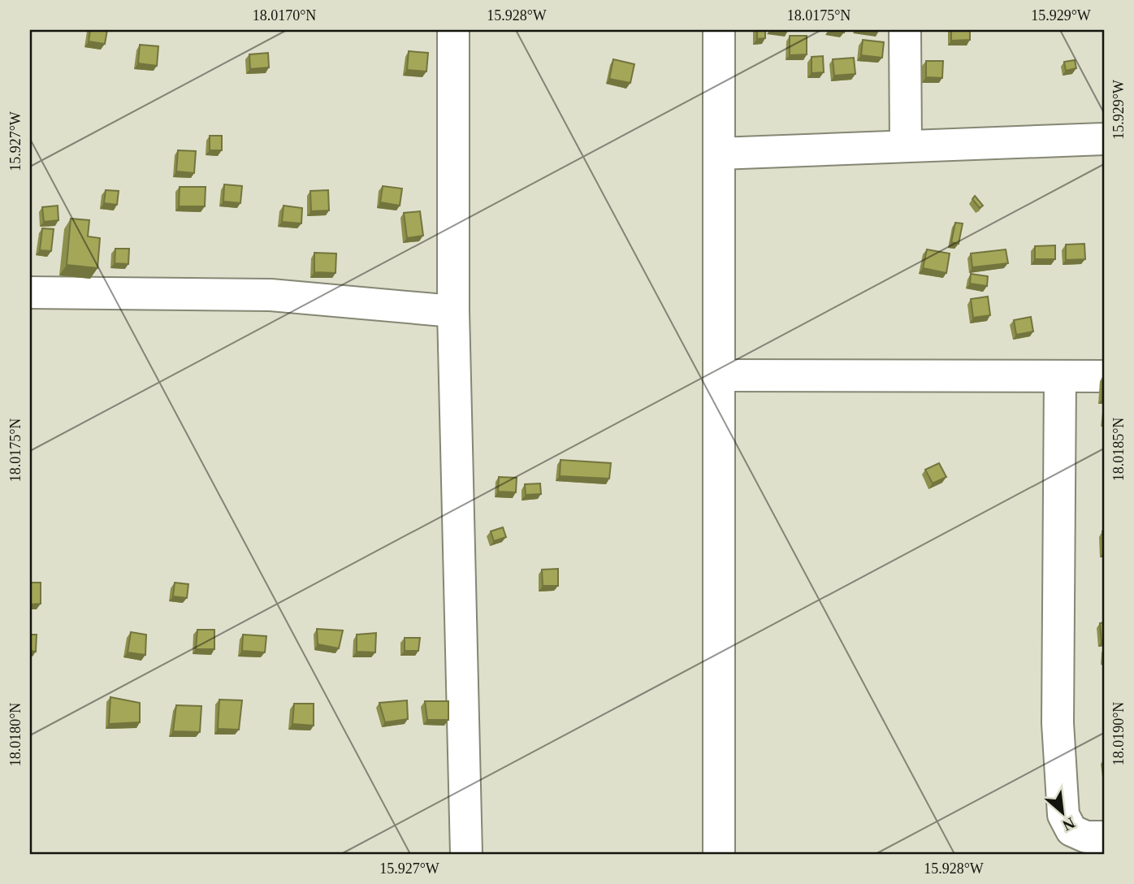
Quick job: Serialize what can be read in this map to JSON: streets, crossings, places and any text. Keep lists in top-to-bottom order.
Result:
{
  "north": "bottom right",
  "coordinates": [
    "18.0170°N",
    "15.928°W",
    "18.0175°N",
    "15.929°W",
    "15.927°W",
    "18.0185°N",
    "18.0190°N",
    "18.0180°N"
  ]
}
